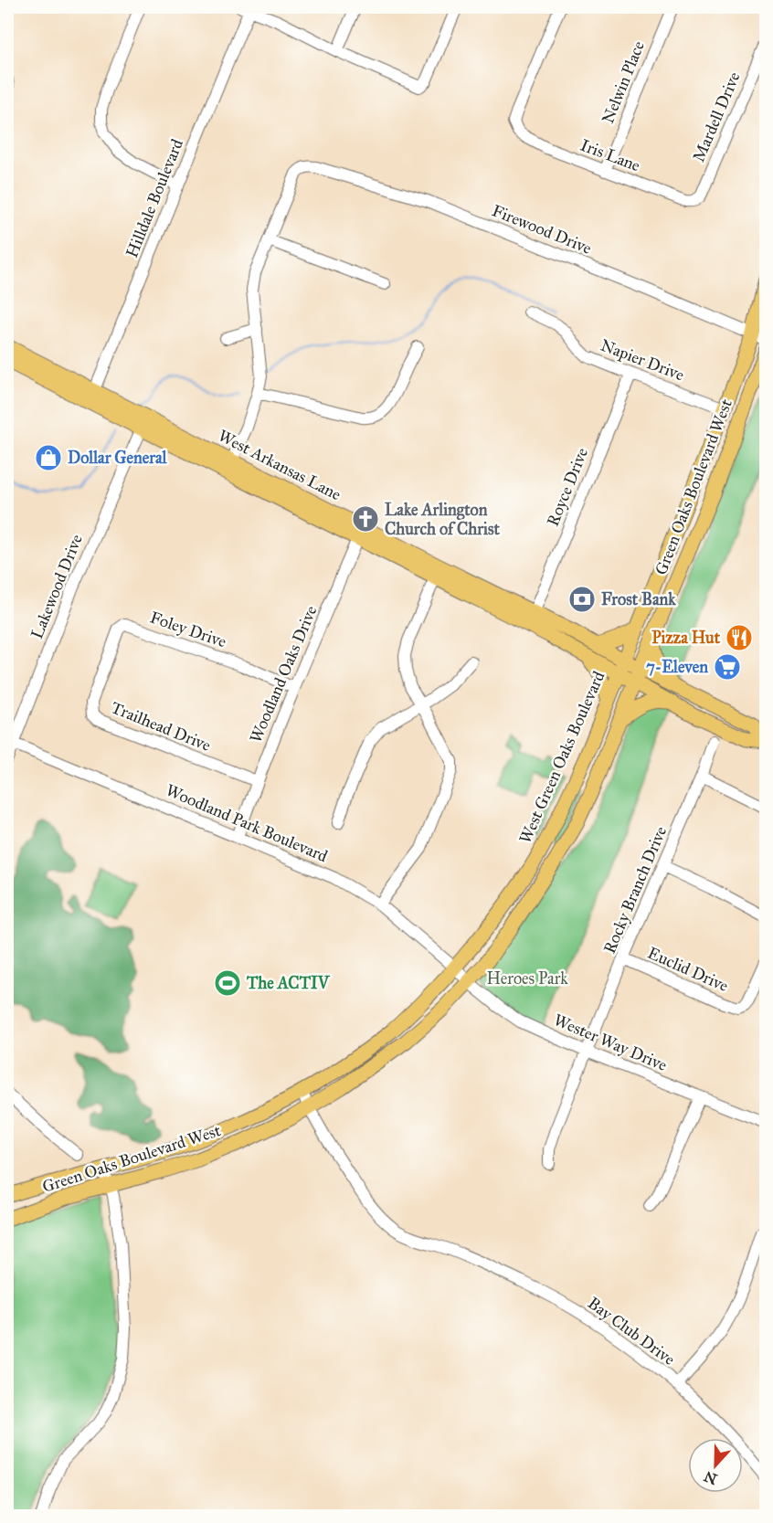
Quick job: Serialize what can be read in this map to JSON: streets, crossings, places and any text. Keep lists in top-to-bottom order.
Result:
{
  "streets": {
    "main road": ["West Arkansas Lane", "Green Oaks Boulevard West", "West Green Oaks Boulevard"],
    "street": [
      "Nelwin Place",
      "Mardell Drive",
      "Iris Lane",
      "Hilldale Boulevard",
      "Firewood Drive",
      "Napier Drive",
      "Royce Drive",
      "Lakewood Drive",
      "Foley Drive",
      "Woodland Oaks Drive",
      "Trailhead Drive",
      "Woodland Park Boulevard",
      "Rocky Branch Drive",
      "Euclid Drive",
      "Wester Way Drive",
      "Bay Club Drive"
    ]
  },
  "crossings": [
    ["Nelwin Place", "Iris Lane"],
    ["Mardell Drive", "Iris Lane"],
    ["Hilldale Boulevard", "West Arkansas Lane"],
    ["Firewood Drive", "West Green Oaks Boulevard"],
    ["Napier Drive", "Royce Drive"],
    ["Napier Drive", "West Green Oaks Boulevard"],
    ["West Arkansas Lane", "Royce Drive"],
    ["West Arkansas Lane", "Green Oaks Boulevard West"],
    ["West Arkansas Lane", "Lakewood Drive"],
    ["West Arkansas Lane", "Woodland Oaks Drive"],
    ["West Arkansas Lane", "West Green Oaks Boulevard"],
    ["Green Oaks Boulevard West", "Wester Way Drive"],
    ["Green Oaks Boulevard West", "Bay Club Drive"],
    ["Lakewood Drive", "Woodland Park Boulevard"],
    ["Foley Drive", "Woodland Oaks Drive"],
    ["Foley Drive", "Trailhead Drive"],
    ["Woodland Oaks Drive", "Trailhead Drive"],
    ["Woodland Oaks Drive", "Woodland Park Boulevard"],
    ["West Green Oaks Boulevard", "Woodland Park Boulevard"],
    ["West Green Oaks Boulevard", "Wester Way Drive"],
    ["West Green Oaks Boulevard", "Bay Club Drive"],
    ["Woodland Park Boulevard", "Wester Way Drive"],
    ["Rocky Branch Drive", "Euclid Drive"],
    ["Rocky Branch Drive", "Wester Way Drive"]
  ],
  "parks": ["Heroes Park"],
  "places": {
    "shop": ["Dollar General"],
    "church": ["Lake Arlington Church of Christ"],
    "bank": ["Frost Bank"],
    "restaurant": ["Pizza Hut"],
    "supermarket": ["7-Eleven"],
    "sports": ["The ACTIV"]
  },
  "north": "bottom"
}
